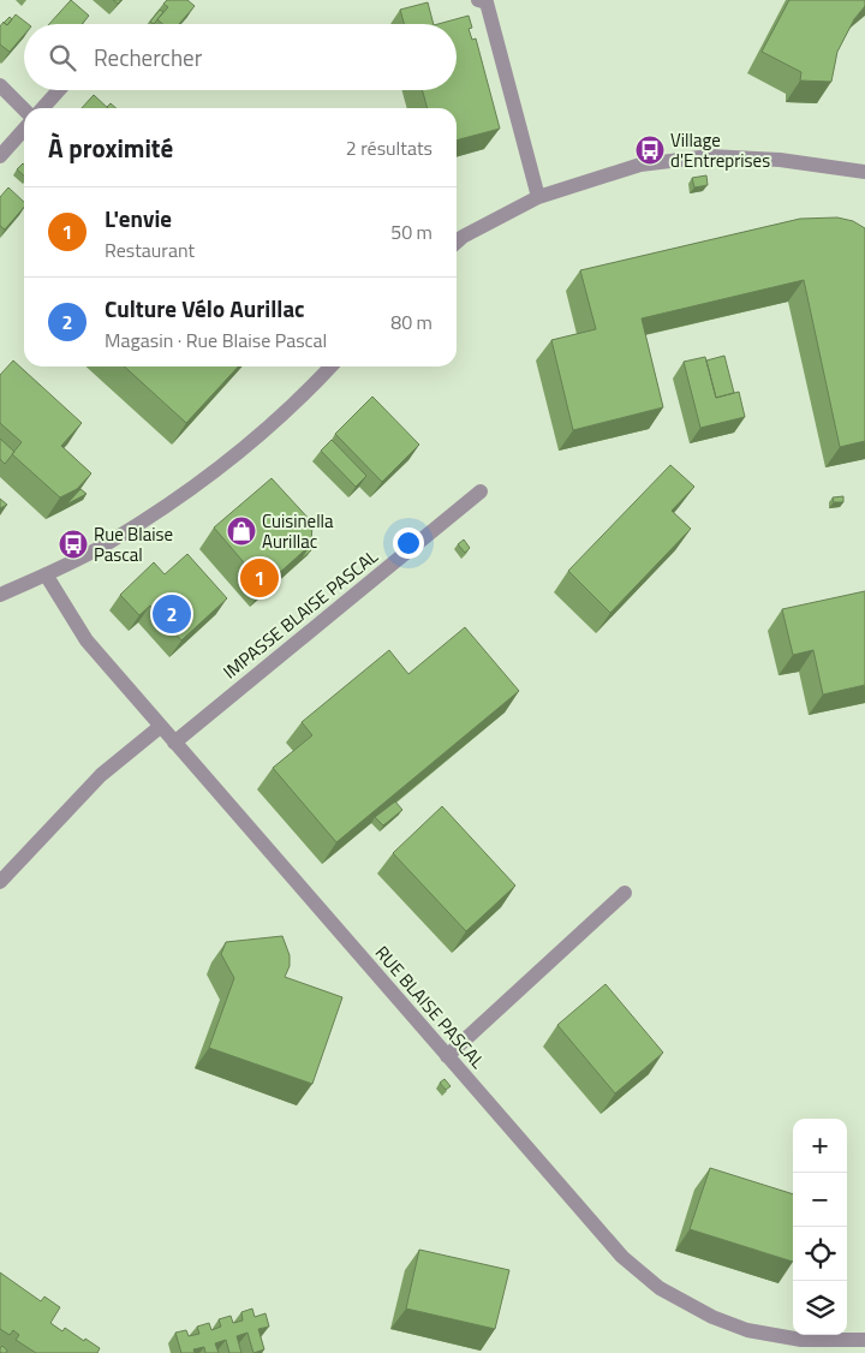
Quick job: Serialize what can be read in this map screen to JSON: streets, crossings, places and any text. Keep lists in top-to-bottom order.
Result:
{
  "streets": {
    "street": ["IMPASSE BLAISE PASCAL", "RUE BLAISE PASCAL"]
  },
  "crossings": [
    ["IMPASSE BLAISE PASCAL", "RUE BLAISE PASCAL"]
  ],
  "places": {
    "bus stop": ["Village d'Entreprises", "Rue Blaise Pascal"],
    "shop": ["Cuisinella Aurillac"]
  },
  "page": {
    "search": "Rechercher",
    "heading": ["À proximité", "2 résultats"],
    "list": [
      {
        "mark": "1",
        "name": "L'envie",
        "note": "Restaurant",
        "value": "50 m"
      },
      {
        "mark": "2",
        "name": "Culture Vélo Aurillac",
        "note": "Magasin · Rue Blaise Pascal",
        "value": "80 m"
      }
    ],
    "pins": ["1", "2"],
    "map_buttons": ["+", "−"]
  }
}
